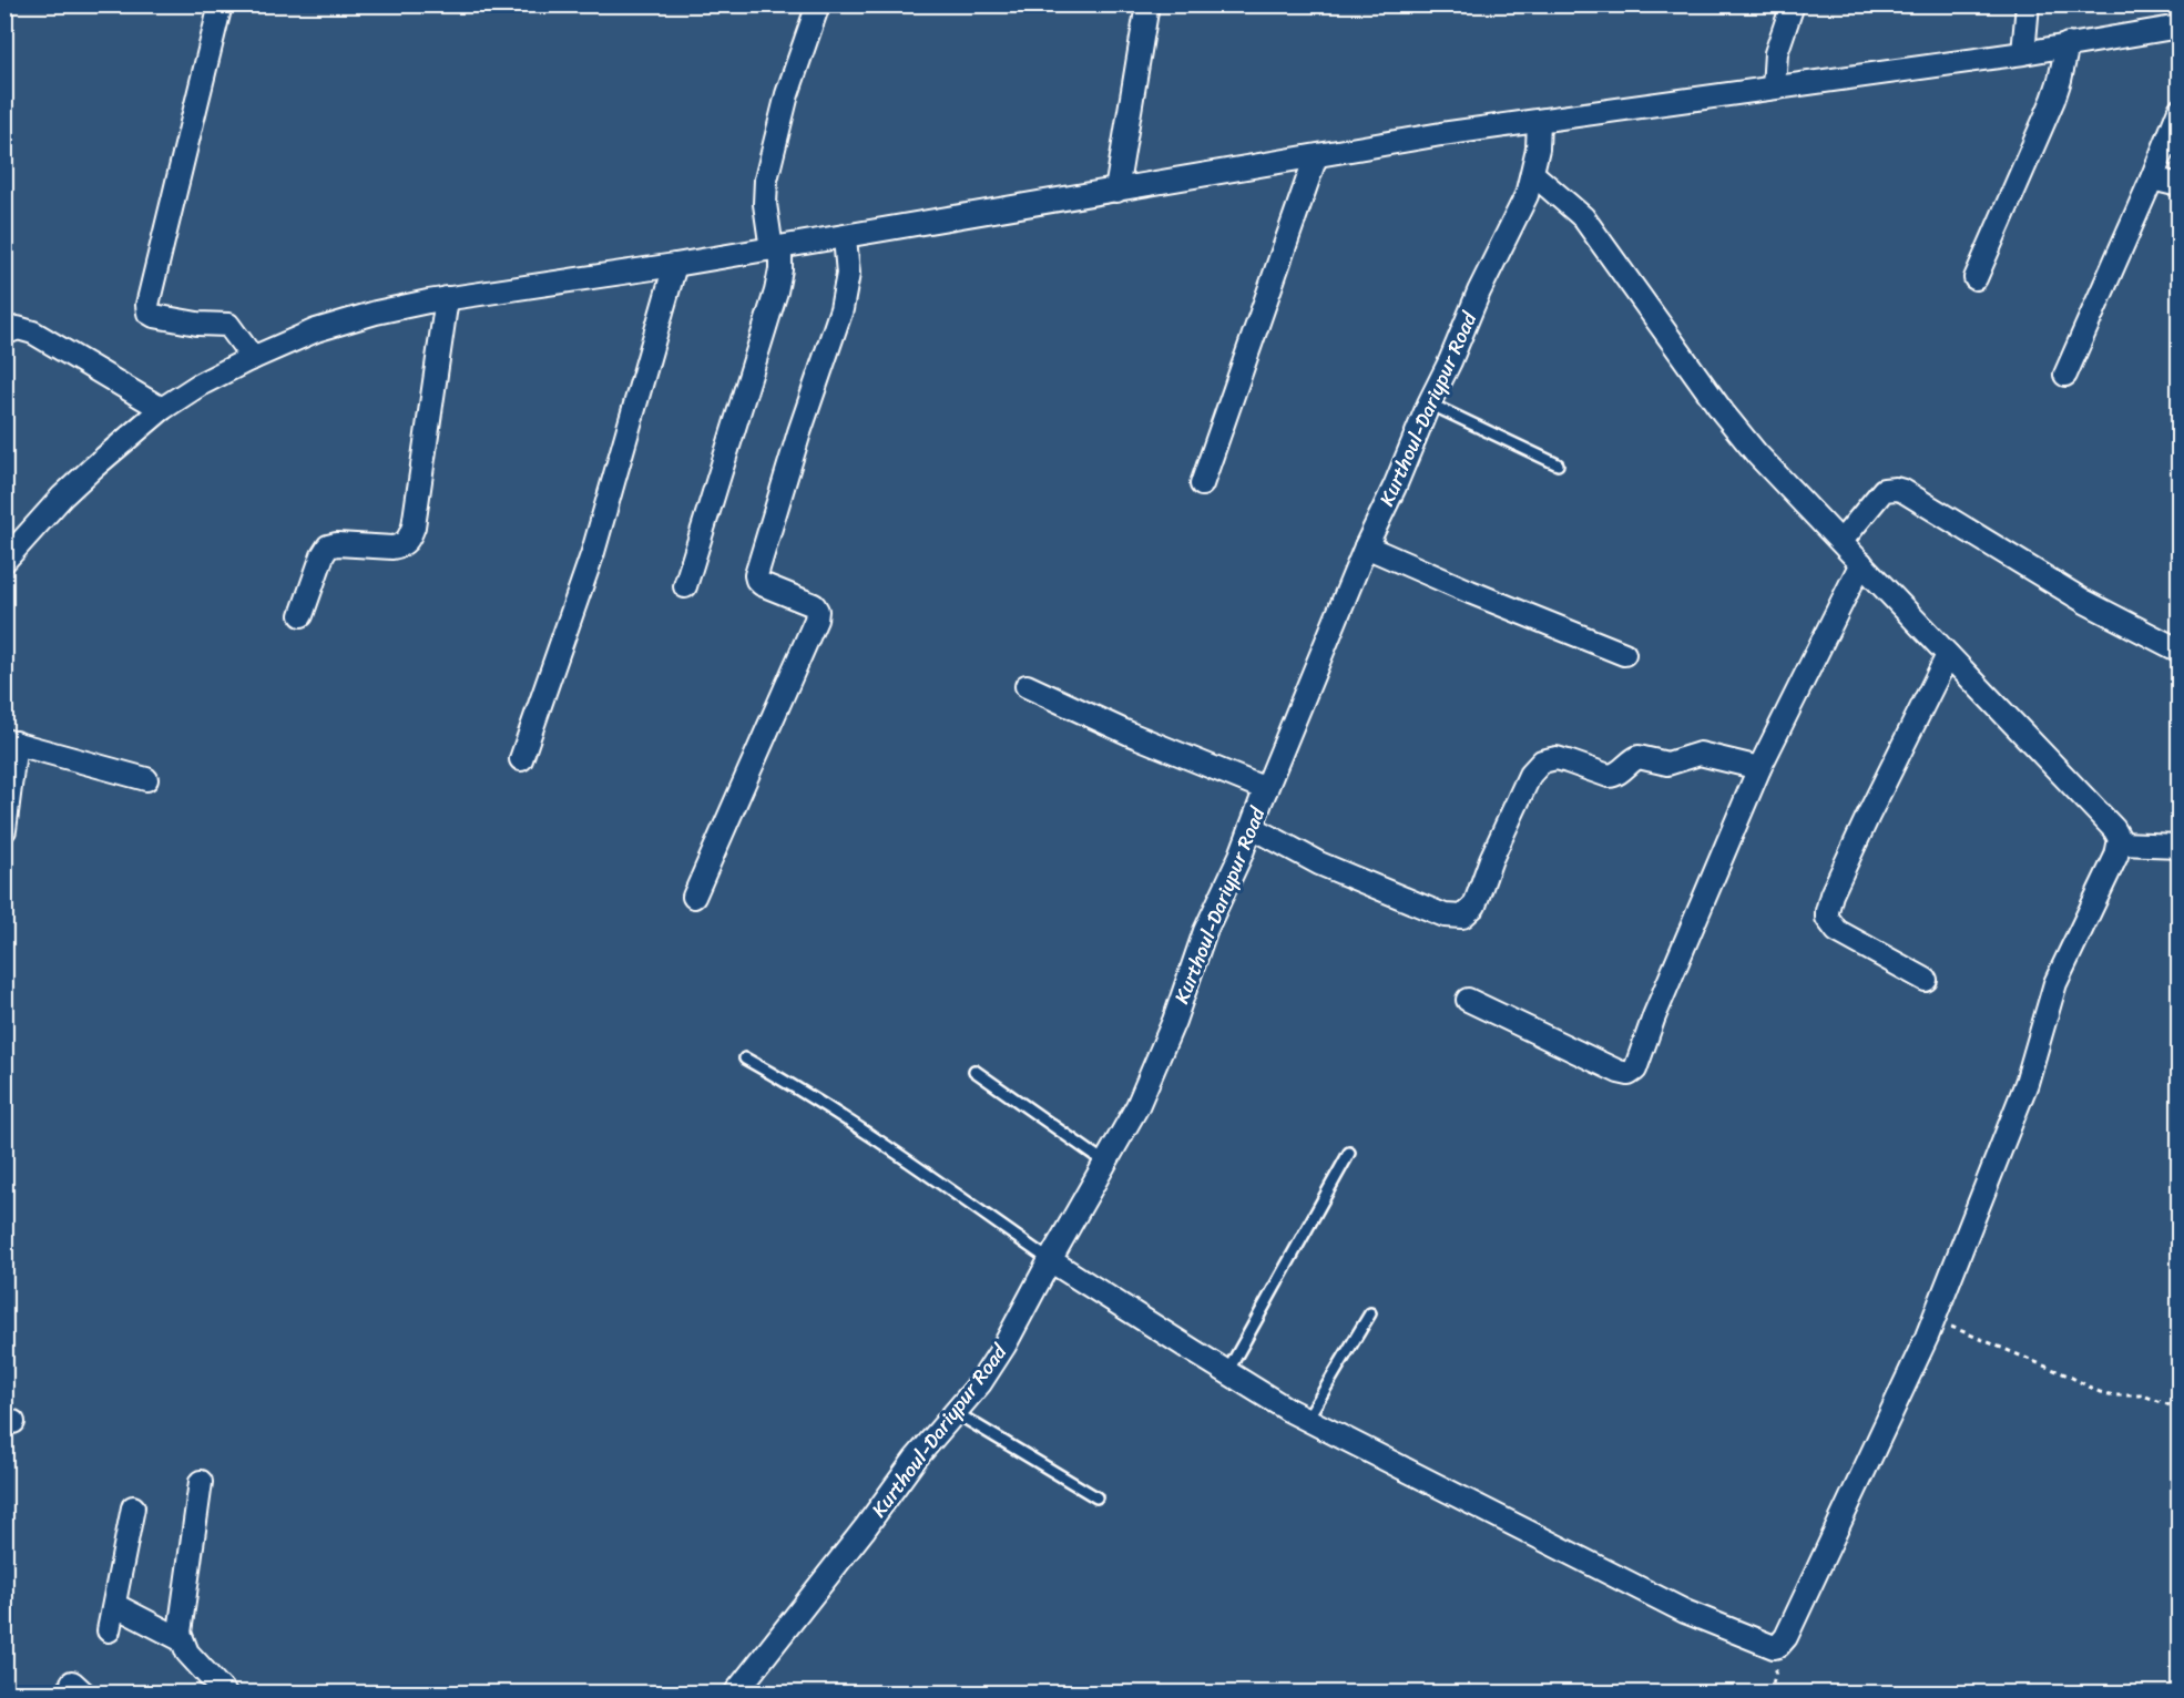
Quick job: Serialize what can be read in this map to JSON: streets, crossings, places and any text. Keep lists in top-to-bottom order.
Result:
{
  "streets": {
    "street": ["Kurthoul-Dariypur Road"]
  }
}
